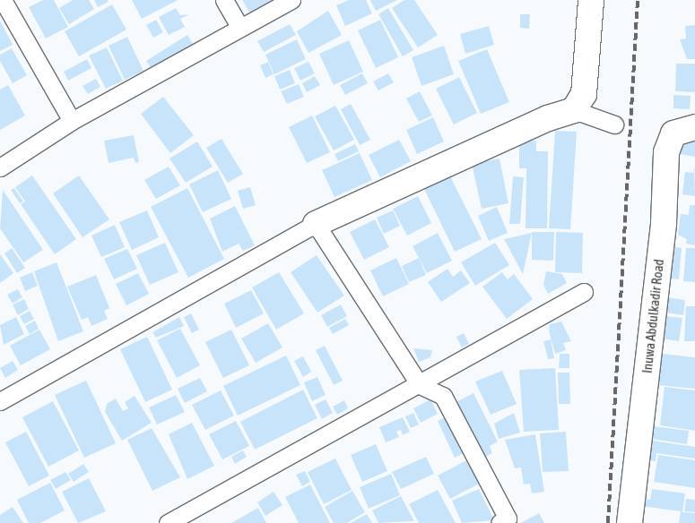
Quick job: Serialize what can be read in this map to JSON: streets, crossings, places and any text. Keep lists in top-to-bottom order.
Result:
{
  "streets": {
    "street": ["Inuwa Abdulkadir Road"]
  }
}
